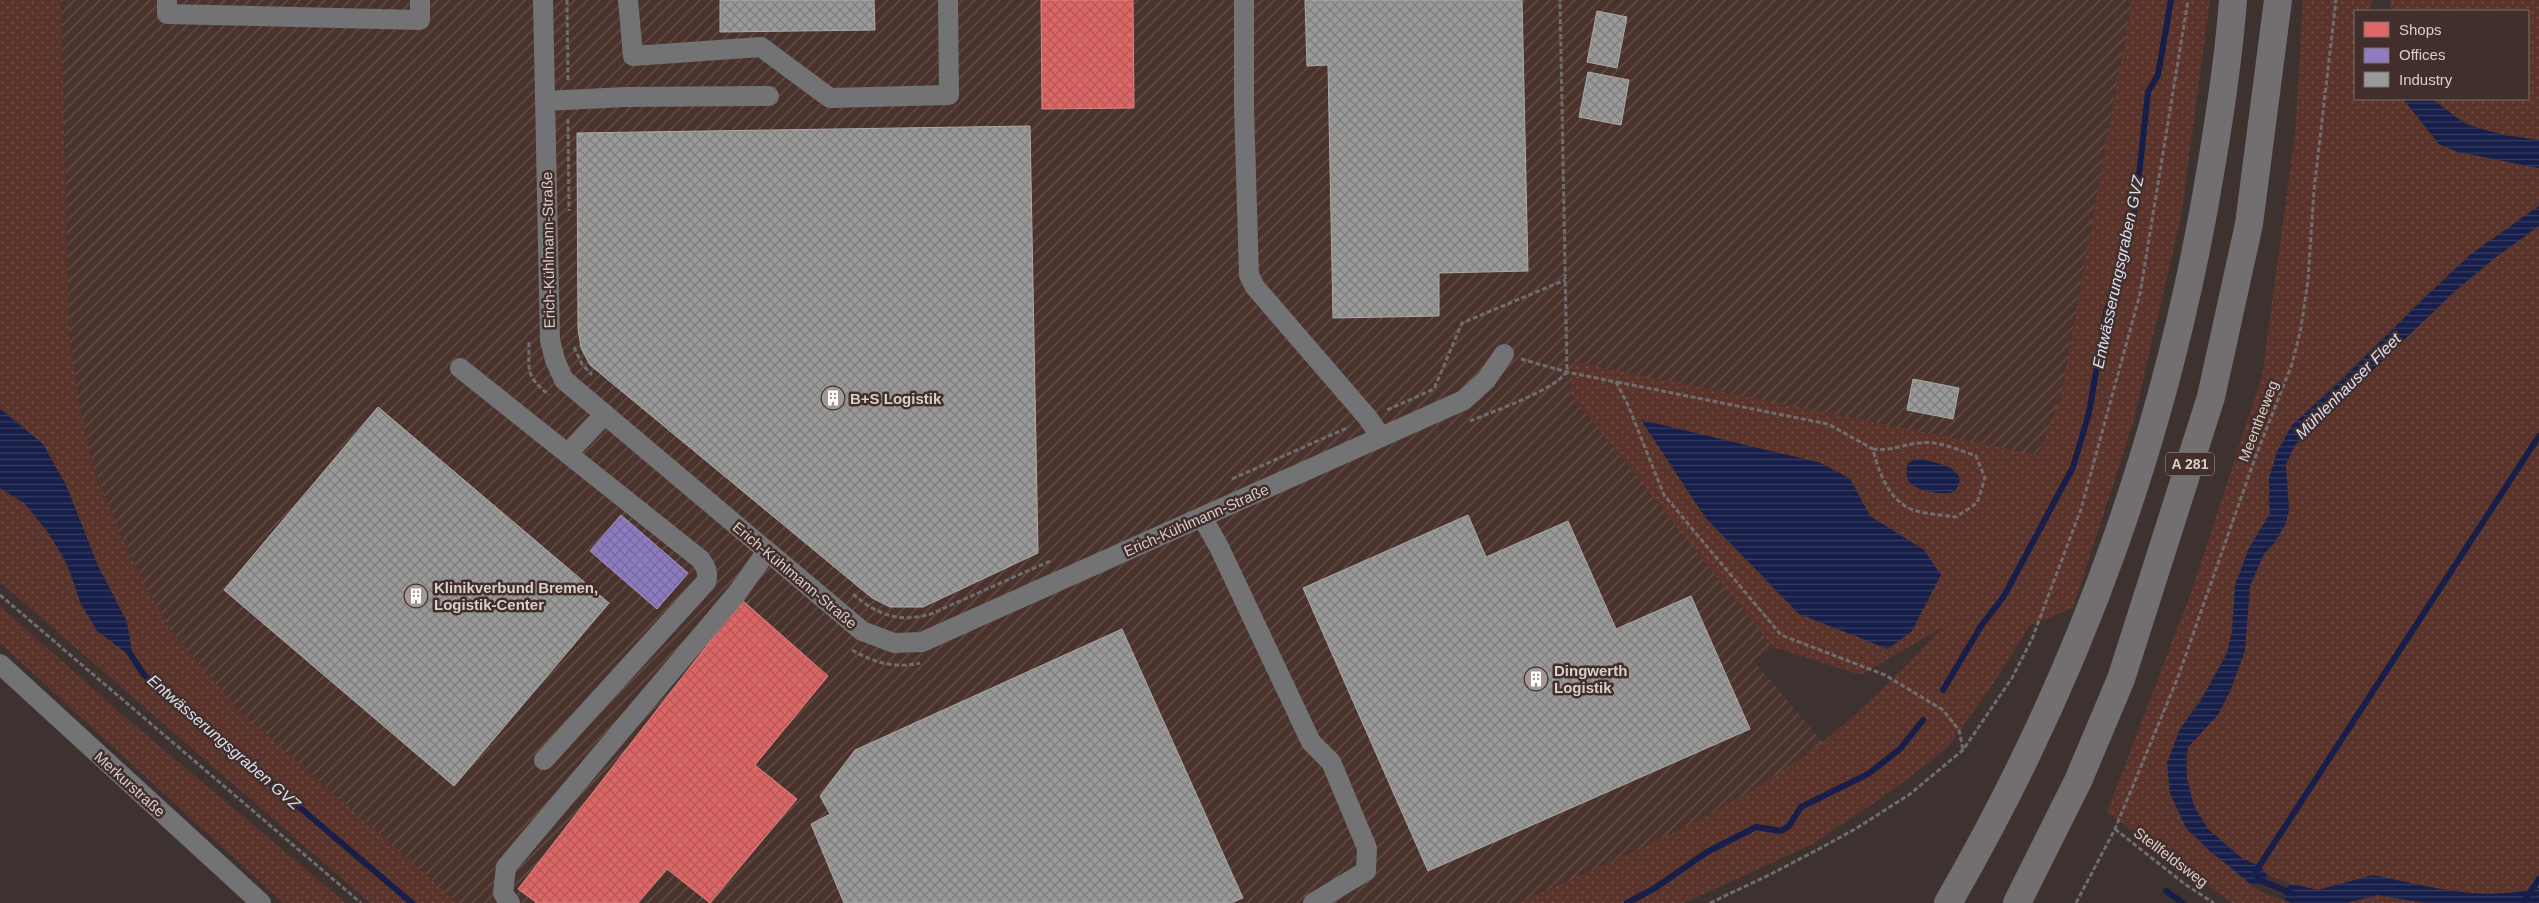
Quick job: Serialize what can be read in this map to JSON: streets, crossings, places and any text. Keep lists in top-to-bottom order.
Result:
{
  "streets": {
    "highway": ["A 281"],
    "street": ["Erich-Kühlmann-Straße", "Merkurstraße"],
    "path": ["Meentheweg", "Stellfeldsweg"]
  },
  "crossings": [
    ["Meentheweg", "Stellfeldsweg"]
  ],
  "water": ["Entwässerungsgraben GVZ", "Mühlenhauser Fleet"],
  "places": {
    "building": ["B+S Logistik", "Klinikverbund Bremen, Logistik-Center", "Dingwerth Logistik"]
  },
  "legend": ["Shops", "Offices", "Industry"]
}
